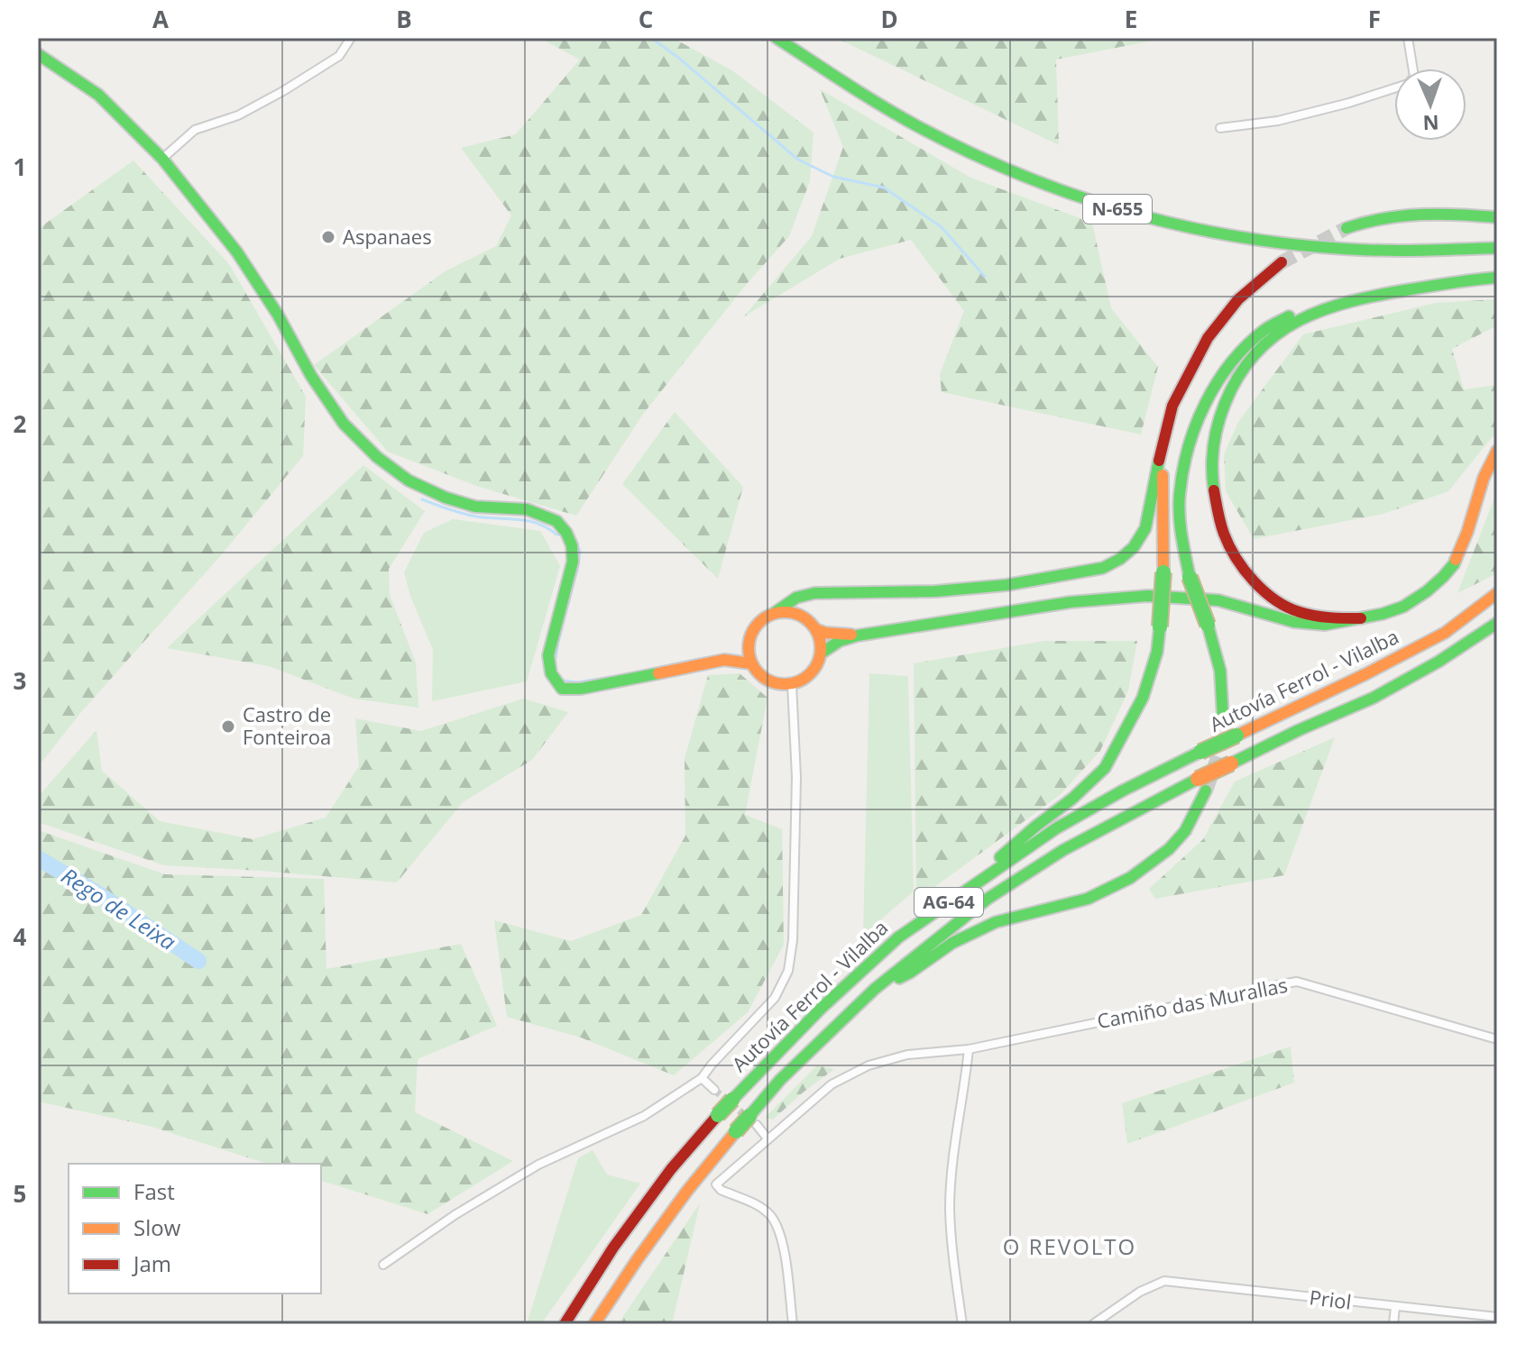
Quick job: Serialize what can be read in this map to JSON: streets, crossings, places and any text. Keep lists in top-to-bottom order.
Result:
{
  "streets": {
    "main road": ["N-655", "Autovía Ferrol - Vilalba", "AG-64"],
    "street": ["Camiño das Murallas", "Priol"]
  },
  "districts": ["O REVOLTO"],
  "water": ["Rego de Leixa"],
  "places": ["Aspanaes", "Castro de Fonteiroa"],
  "legend": ["Fast", "Slow", "Jam"],
  "north": "bottom",
  "grid": {
    "columns": [
      "A",
      "B",
      "C",
      "D",
      "E",
      "F"
    ],
    "rows": [
      "1",
      "2",
      "3",
      "4",
      "5"
    ]
  }
}
